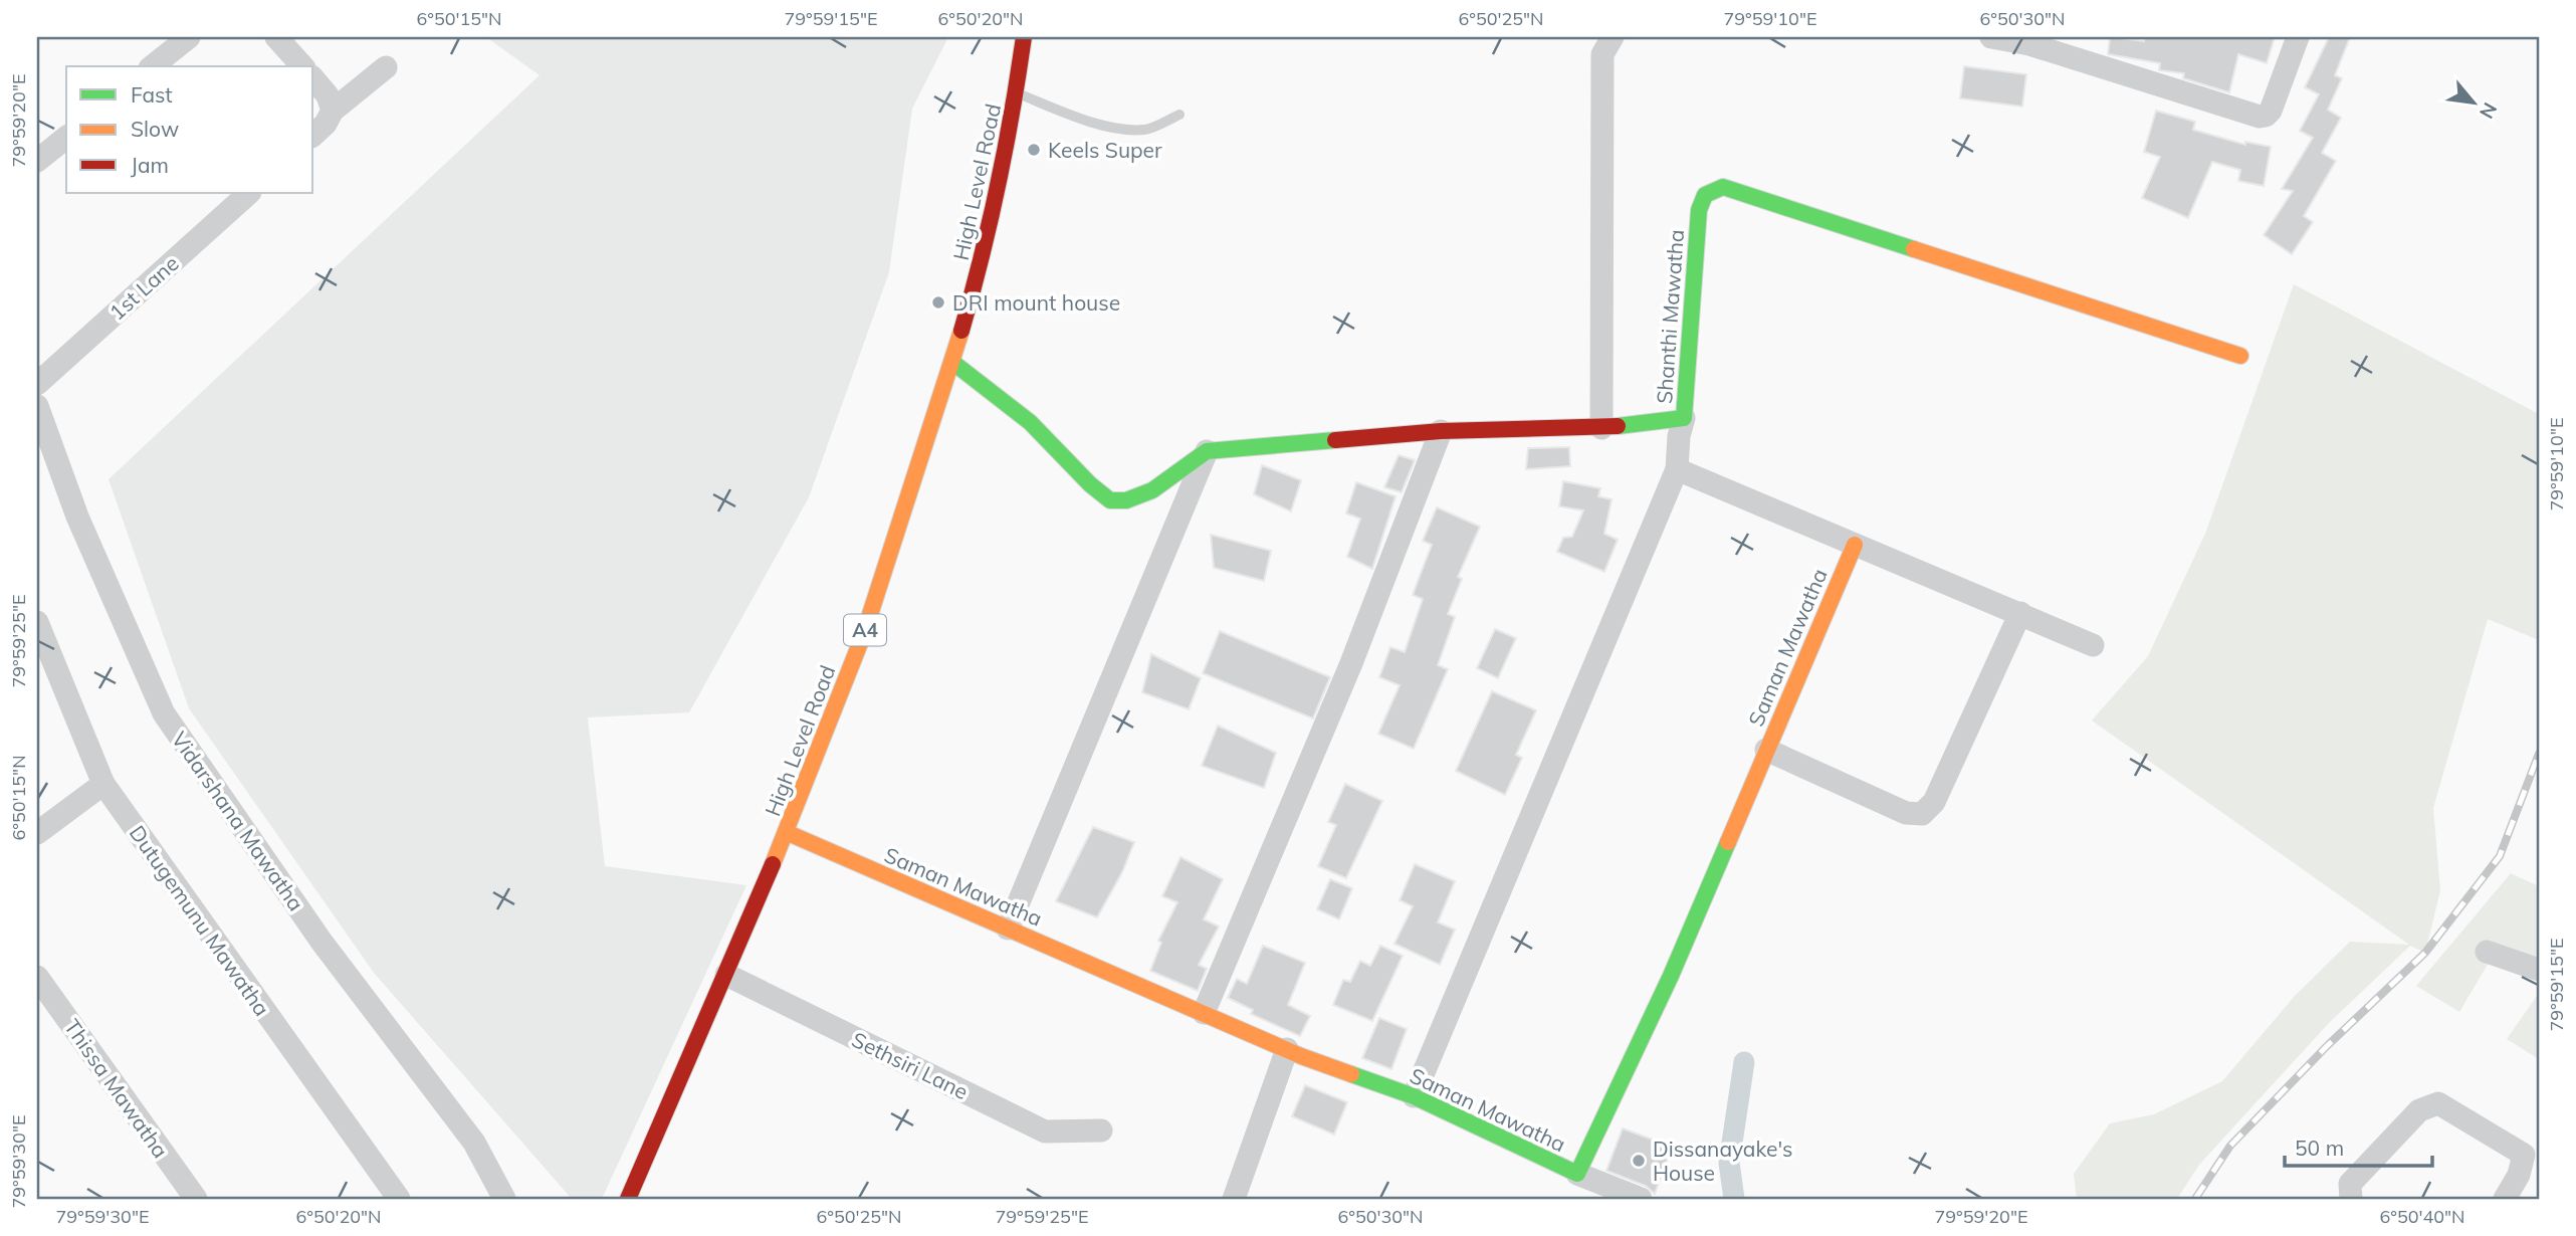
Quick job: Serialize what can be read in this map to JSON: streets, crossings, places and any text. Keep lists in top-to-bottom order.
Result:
{
  "streets": {
    "main road": [
      "High Level Road",
      "Shanthi Mawatha",
      "A4",
      "Saman Mawatha"
    ],
    "street": [
      "1st Lane",
      "Vidarshana Mawatha",
      "Dutugemunu Mawatha",
      "Sethsiri Lane",
      "Thissa Mawatha"
    ]
  },
  "crossings": [
    ["High Level Road", "Saman Mawatha"],
    ["High Level Road", "Sethsiri Lane"]
  ],
  "places": ["Keels Super", "DRI mount house", "Dissanayake's House"],
  "legend": ["Fast", "Slow", "Jam"],
  "scale_bar": "50 m",
  "north": "bottom right",
  "coordinates": [
    "6°50'15\"N",
    "79°59'15\"E",
    "6°50'20\"N",
    "6°50'25\"N",
    "79°59'10\"E",
    "6°50'30\"N",
    "79°59'20\"E",
    "79°59'25\"E",
    "79°59'30\"E",
    "6°50'40\"N"
  ]
}
